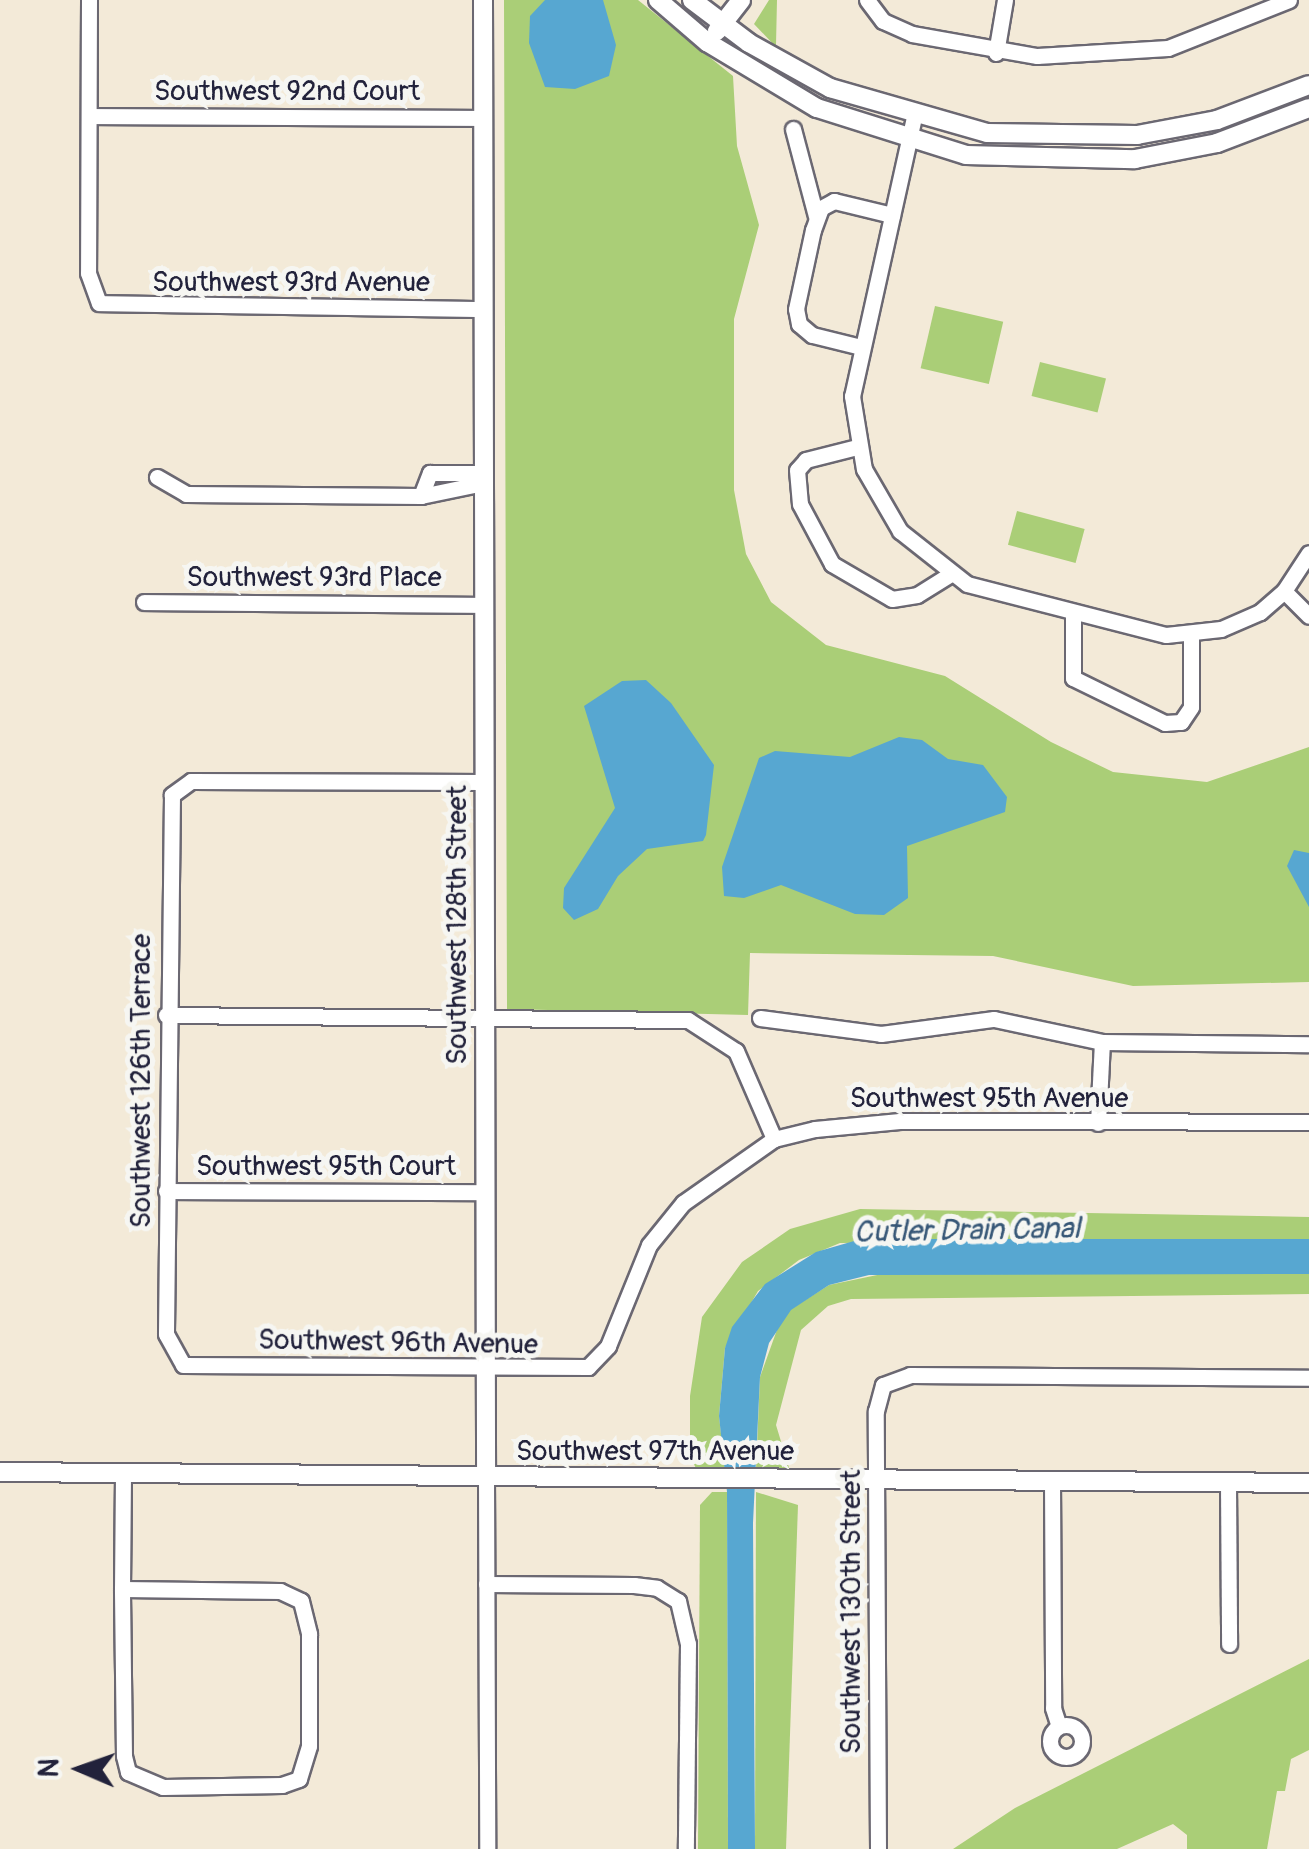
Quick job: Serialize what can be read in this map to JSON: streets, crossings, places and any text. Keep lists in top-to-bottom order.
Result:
{
  "streets": {
    "street": [
      "Southwest 92nd Court",
      "Southwest 93rd Avenue",
      "Southwest 93rd Place",
      "Southwest 128th Street",
      "Southwest 126th Terrace",
      "Southwest 95th Avenue",
      "Southwest 95th Court",
      "Southwest 96th Avenue",
      "Southwest 97th Avenue",
      "Southwest 130th Street"
    ]
  },
  "crossings": [
    ["Southwest 92nd Court", "Southwest 93rd Avenue"],
    ["Southwest 92nd Court", "Southwest 128th Street"],
    ["Southwest 93rd Avenue", "Southwest 128th Street"],
    ["Southwest 93rd Place", "Southwest 128th Street"],
    ["Southwest 128th Street", "Southwest 126th Terrace"],
    ["Southwest 128th Street", "Southwest 95th Court"],
    ["Southwest 128th Street", "Southwest 96th Avenue"],
    ["Southwest 128th Street", "Southwest 97th Avenue"],
    ["Southwest 126th Terrace", "Southwest 95th Court"],
    ["Southwest 126th Terrace", "Southwest 96th Avenue"],
    ["Southwest 95th Avenue", "Southwest 96th Avenue"],
    ["Southwest 97th Avenue", "Southwest 130th Street"]
  ],
  "water": ["Cutler Drain Canal"],
  "north": "left"
}
